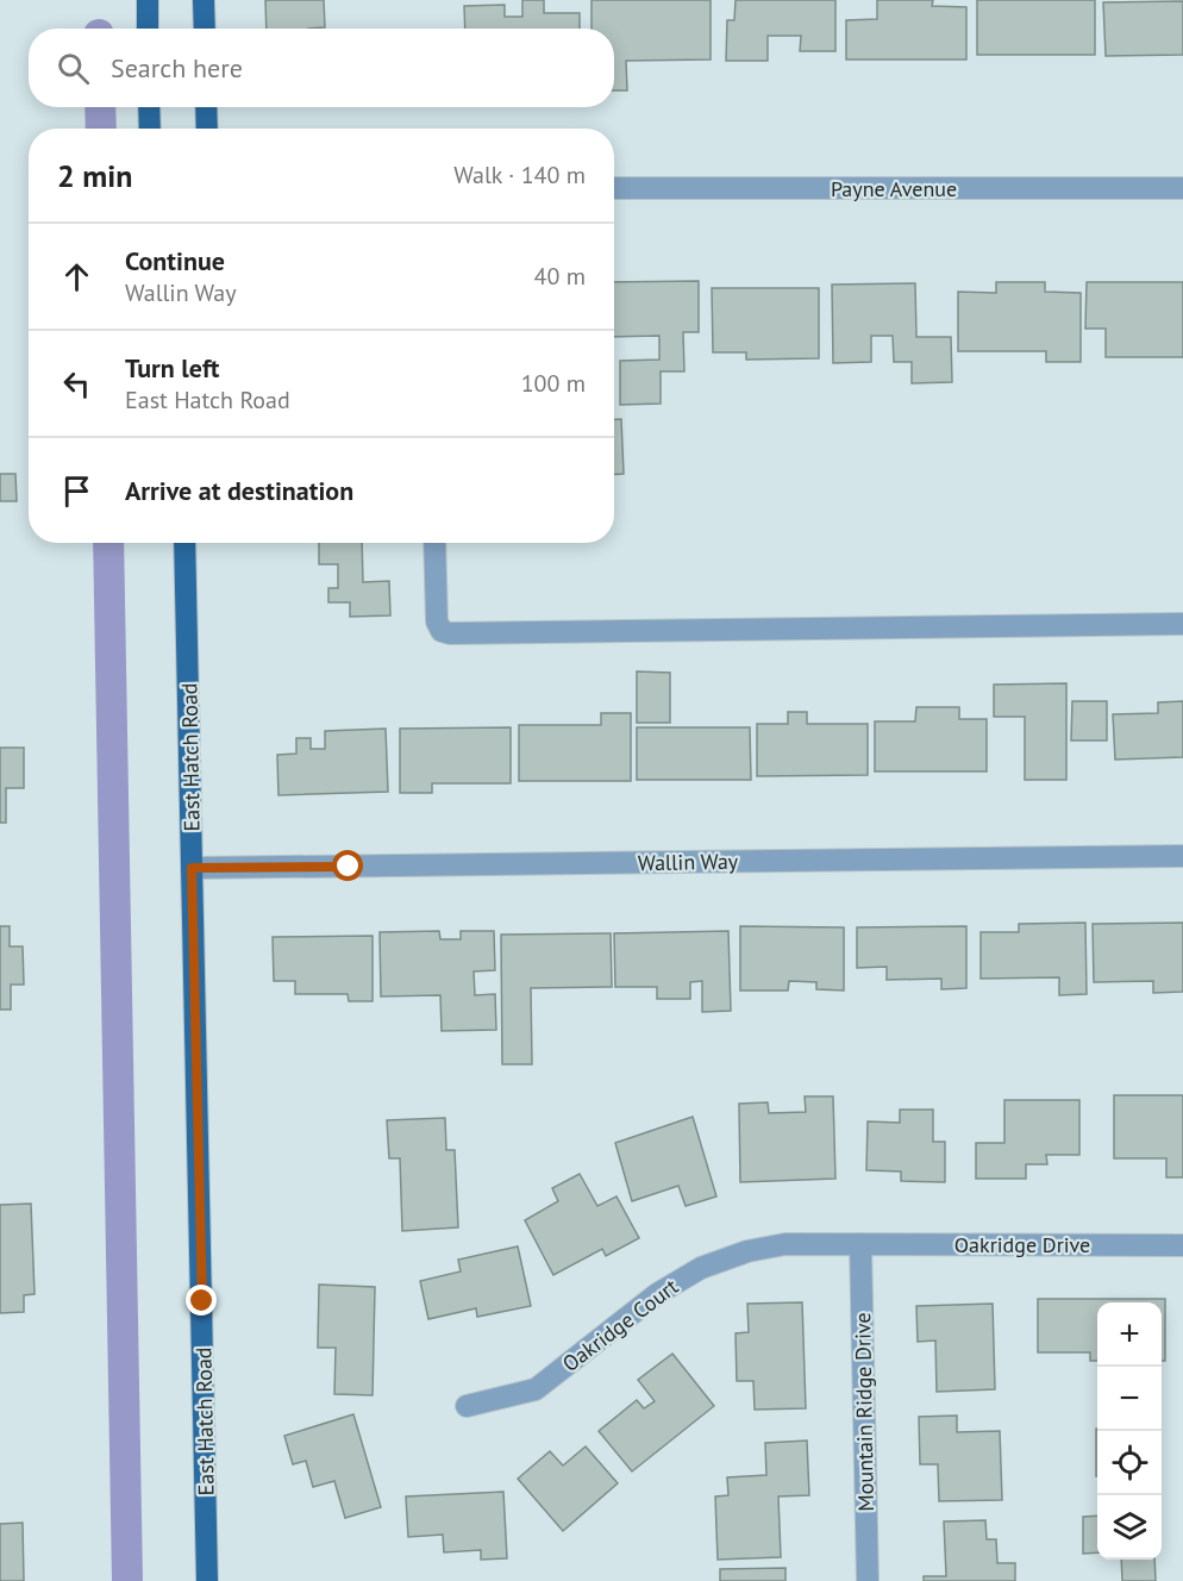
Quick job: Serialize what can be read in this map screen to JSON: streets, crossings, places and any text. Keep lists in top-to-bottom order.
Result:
{
  "streets": {
    "main road": ["East Hatch Road"],
    "street": [
      "Payne Avenue",
      "Wallin Way",
      "Oakridge Drive",
      "Oakridge Court",
      "Mountain Ridge Drive"
    ]
  },
  "crossings": [
    ["East Hatch Road", "Wallin Way"],
    ["Oakridge Drive", "Oakridge Court"],
    ["Oakridge Drive", "Mountain Ridge Drive"],
    ["Oakridge Court", "Mountain Ridge Drive"]
  ],
  "page": {
    "search": "Search here",
    "heading": ["2 min", "Walk · 140 m"],
    "list": [
      ["Continue", "Wallin Way", "40 m"],
      ["Turn left", "East Hatch Road", "100 m"],
      "Arrive at destination"
    ],
    "map_buttons": ["+", "−"]
  }
}
